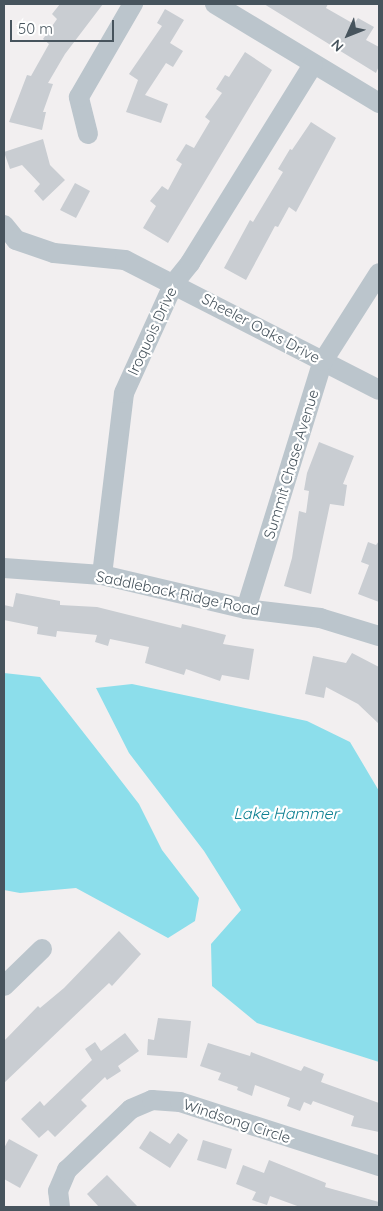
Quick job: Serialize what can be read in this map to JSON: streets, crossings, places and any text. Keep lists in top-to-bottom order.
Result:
{
  "streets": {
    "street": [
      "Sheeler Oaks Drive",
      "Iroquois Drive",
      "Summit Chase Avenue",
      "Saddleback Ridge Road",
      "Windsong Circle"
    ]
  },
  "crossings": [
    ["Sheeler Oaks Drive", "Iroquois Drive"],
    ["Sheeler Oaks Drive", "Summit Chase Avenue"],
    ["Iroquois Drive", "Saddleback Ridge Road"],
    ["Summit Chase Avenue", "Saddleback Ridge Road"]
  ],
  "water": ["Lake Hammer"],
  "scale_bar": "50 m",
  "north": "bottom left"
}
